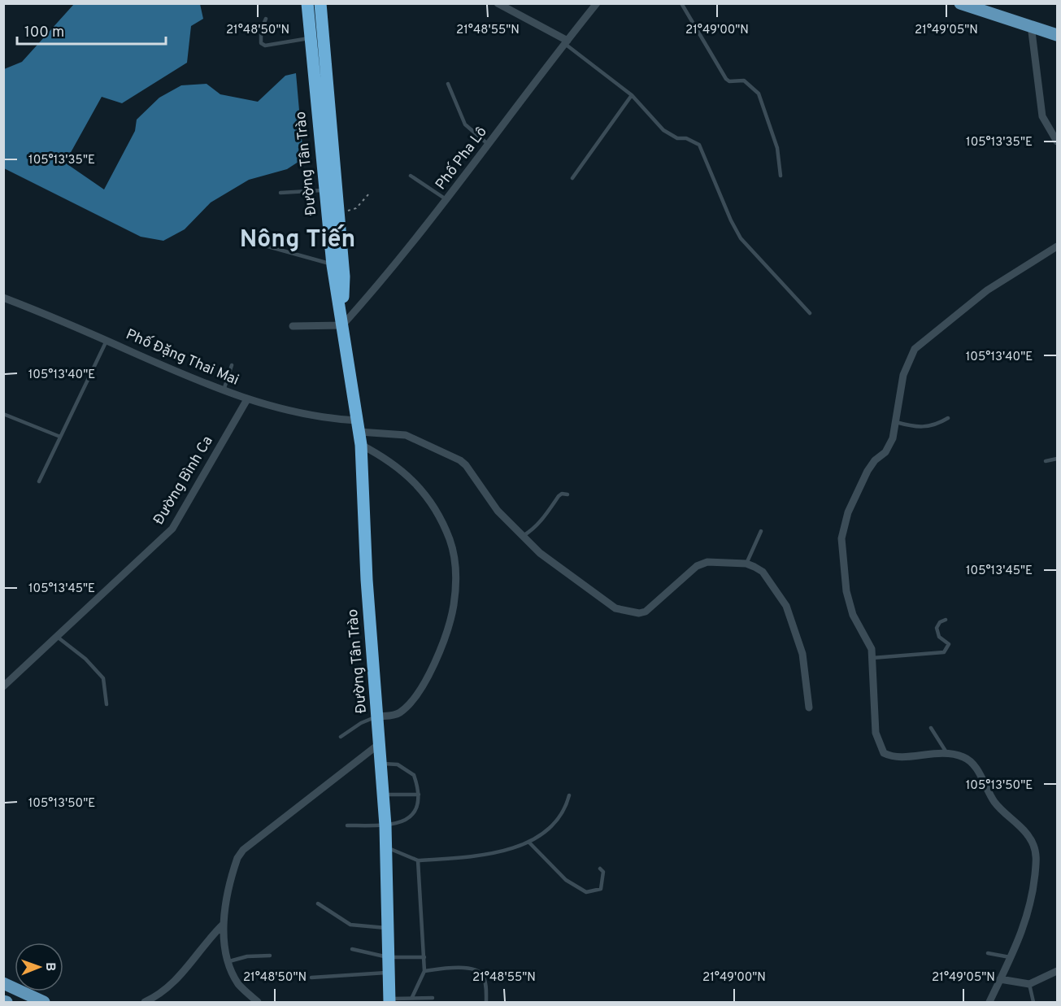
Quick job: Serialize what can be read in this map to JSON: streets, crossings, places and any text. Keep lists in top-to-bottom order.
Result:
{
  "streets": {
    "highway": ["Đường Tân Trào"],
    "street": ["Phố Pha Lô", "Phố Đặng Thai Mai", "Đường Bình Ca"]
  },
  "crossings": [
    ["Phố Pha Lô", "Đường Tân Trào"],
    ["Đường Tân Trào", "Phố Đặng Thai Mai"],
    ["Phố Đặng Thai Mai", "Đường Bình Ca"]
  ],
  "districts": ["Nông Tiến"],
  "scale_bar": "100 m",
  "north": "right",
  "coordinates": [
    "21°48'50\"N",
    "21°48'55\"N",
    "21°49'00\"N",
    "21°49'05\"N",
    "105°13'35\"E",
    "105°13'40\"E",
    "105°13'45\"E",
    "105°13'50\"E"
  ]
}
